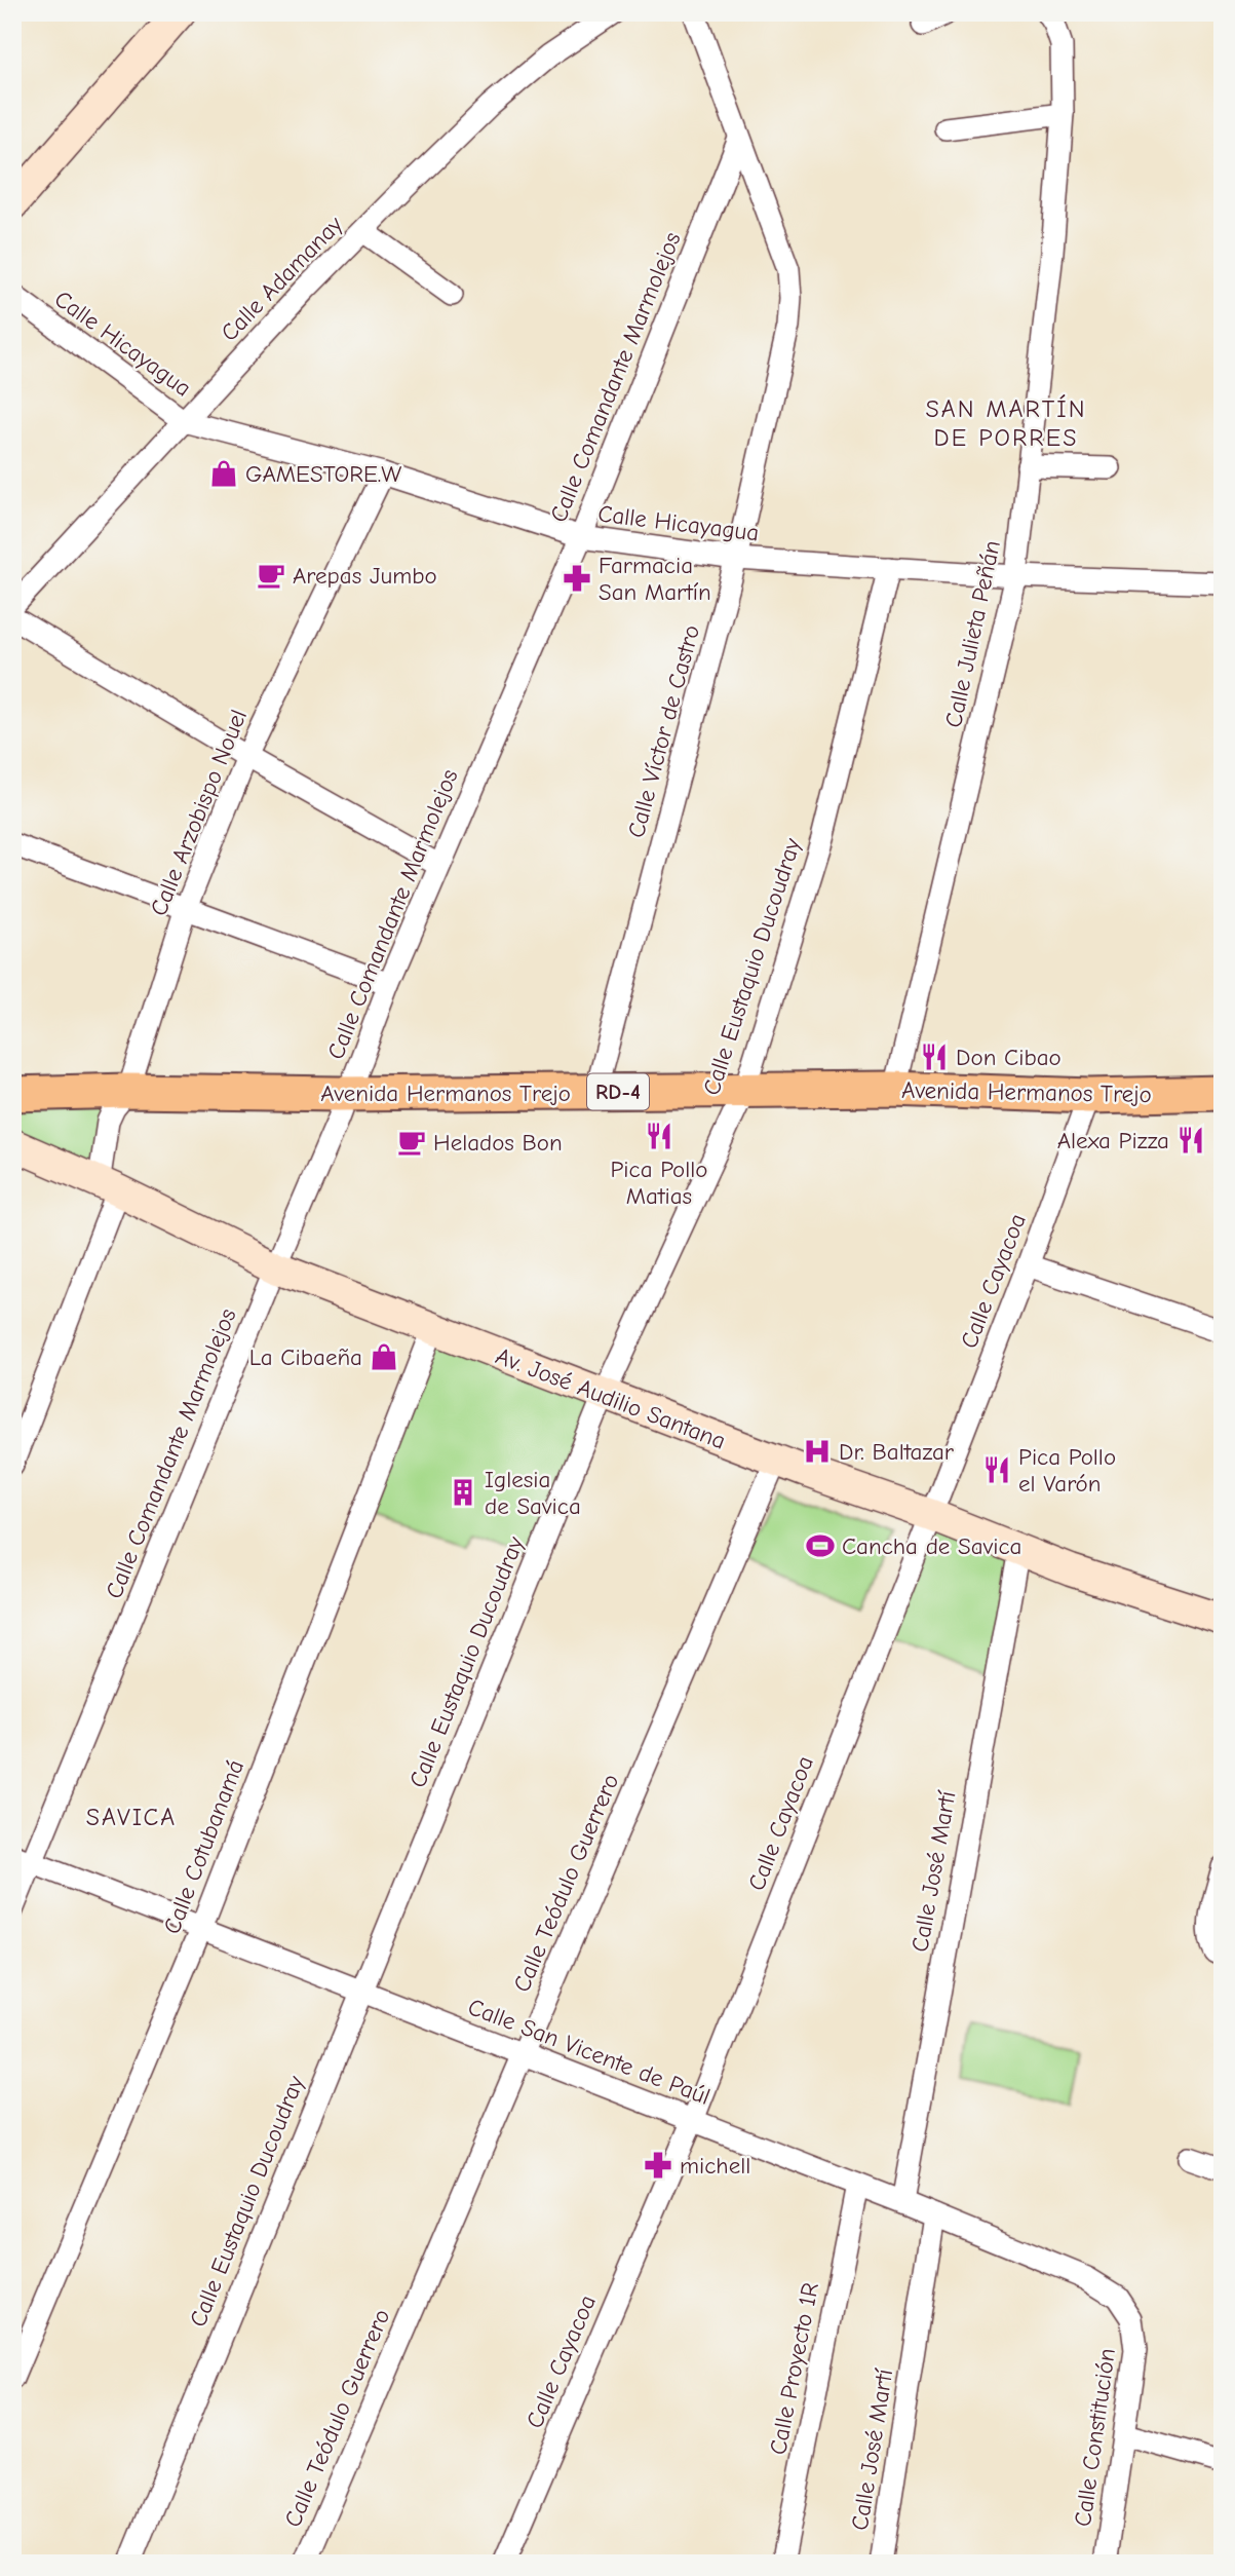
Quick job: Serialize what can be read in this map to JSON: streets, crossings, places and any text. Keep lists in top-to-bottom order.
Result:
{
  "streets": {
    "main road": ["RD-4", "Avenida Hermanos Trejo", "Av. José Audilio Santana"],
    "street": [
      "Calle Adamanay",
      "Calle Hicayagua",
      "Calle Comandante Marmolejos",
      "Calle Julieta Peñán",
      "Calle Víctor de Castro",
      "Calle Arzobispo Nouel",
      "Calle Eustaquio Ducoudray",
      "Calle Cayacoa",
      "Calle Cotubanamá",
      "Calle José Martí",
      "Calle Teódulo Guerrero",
      "Calle San Vicente de Paúl",
      "Calle Proyecto 1R",
      "Calle Constitución"
    ]
  },
  "crossings": [
    ["Calle Adamanay", "Calle Hicayagua"],
    ["Calle Hicayagua", "Calle Comandante Marmolejos"],
    ["Calle Hicayagua", "Calle Julieta Peñán"],
    ["Calle Hicayagua", "Calle Víctor de Castro"],
    ["Calle Hicayagua", "Calle Arzobispo Nouel"],
    ["Calle Hicayagua", "Calle Eustaquio Ducoudray"],
    ["Calle Comandante Marmolejos", "Calle Víctor de Castro"],
    ["Calle Comandante Marmolejos", "Avenida Hermanos Trejo"],
    ["Calle Comandante Marmolejos", "Av. José Audilio Santana"],
    ["Calle Comandante Marmolejos", "Calle San Vicente de Paúl"],
    ["Calle Julieta Peñán", "Avenida Hermanos Trejo"],
    ["Calle Víctor de Castro", "Avenida Hermanos Trejo"],
    ["Calle Arzobispo Nouel", "Avenida Hermanos Trejo"],
    ["Calle Arzobispo Nouel", "Av. José Audilio Santana"],
    ["Calle Eustaquio Ducoudray", "Avenida Hermanos Trejo"],
    ["Calle Eustaquio Ducoudray", "Av. José Audilio Santana"],
    ["Calle Eustaquio Ducoudray", "Calle San Vicente de Paúl"],
    ["Avenida Hermanos Trejo", "Calle Cayacoa"],
    ["Calle Cayacoa", "Av. José Audilio Santana"],
    ["Calle Cayacoa", "Calle San Vicente de Paúl"],
    ["Av. José Audilio Santana", "Calle Cotubanamá"],
    ["Av. José Audilio Santana", "Calle José Martí"],
    ["Av. José Audilio Santana", "Calle Teódulo Guerrero"],
    ["Calle Cotubanamá", "Calle San Vicente de Paúl"],
    ["Calle José Martí", "Calle San Vicente de Paúl"],
    ["Calle Teódulo Guerrero", "Calle San Vicente de Paúl"],
    ["Calle San Vicente de Paúl", "Calle Proyecto 1R"],
    ["Calle San Vicente de Paúl", "Calle Constitución"]
  ],
  "districts": ["SAN MARTÍN DE PORRES", "SAVICA"],
  "places": {
    "shop": ["GAMESTORE.W", "La Cibaeña"],
    "cafe": ["Arepas Jumbo", "Helados Bon"],
    "pharmacy": ["Farmacia San Martín", "michell"],
    "restaurant": [
      "Don Cibao",
      "Pica Pollo Matias",
      "Alexa Pizza",
      "Pica Pollo el Varón"
    ],
    "hospital": ["Dr. Baltazar"],
    "building": ["Iglesia de Savica"],
    "sports": ["Cancha de Savica"]
  }
}
